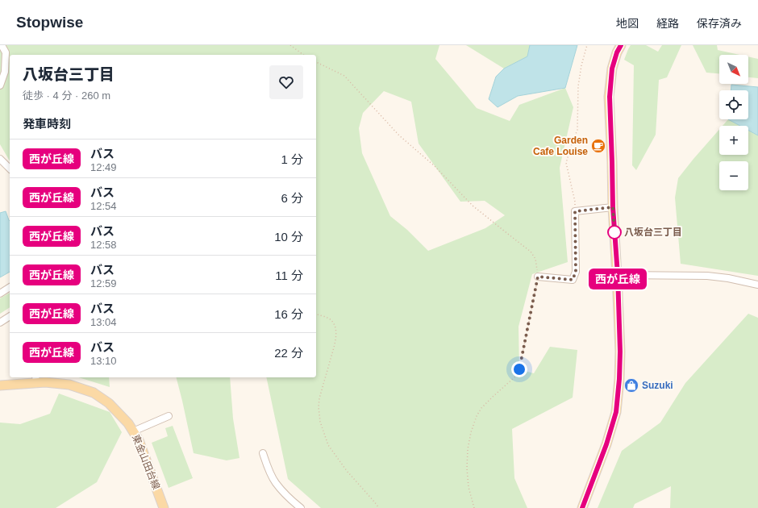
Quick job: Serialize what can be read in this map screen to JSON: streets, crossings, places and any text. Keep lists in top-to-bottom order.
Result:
{
  "streets": {
    "main road": ["東金山田台線"]
  },
  "places": {
    "cafe": ["Garden Cafe Louise"],
    "other": ["八坂台三丁目"],
    "shop": ["Suzuki"]
  },
  "lines": ["bus line 西が丘線"],
  "north": "bottom right",
  "page": {
    "header": "Stopwise",
    "nav": ["地図", "経路", "保存済み"],
    "on_map": "西が丘線",
    "map_buttons": ["+", "−"],
    "heading": [
      ["八坂台三丁目", "徒歩 · 4 分 · 260 m"],
      "発車時刻"
    ],
    "list": [
      {
        "mark": "西が丘線",
        "name": "バス",
        "note": "12:49",
        "value": "1 分"
      },
      {
        "mark": "西が丘線",
        "name": "バス",
        "note": "12:54",
        "value": "6 分"
      },
      {
        "mark": "西が丘線",
        "name": "バス",
        "note": "12:58",
        "value": "10 分"
      },
      {
        "mark": "西が丘線",
        "name": "バス",
        "note": "12:59",
        "value": "11 分"
      },
      {
        "mark": "西が丘線",
        "name": "バス",
        "note": "13:04",
        "value": "16 分"
      },
      {
        "mark": "西が丘線",
        "name": "バス",
        "note": "13:10",
        "value": "22 分"
      }
    ]
  }
}
